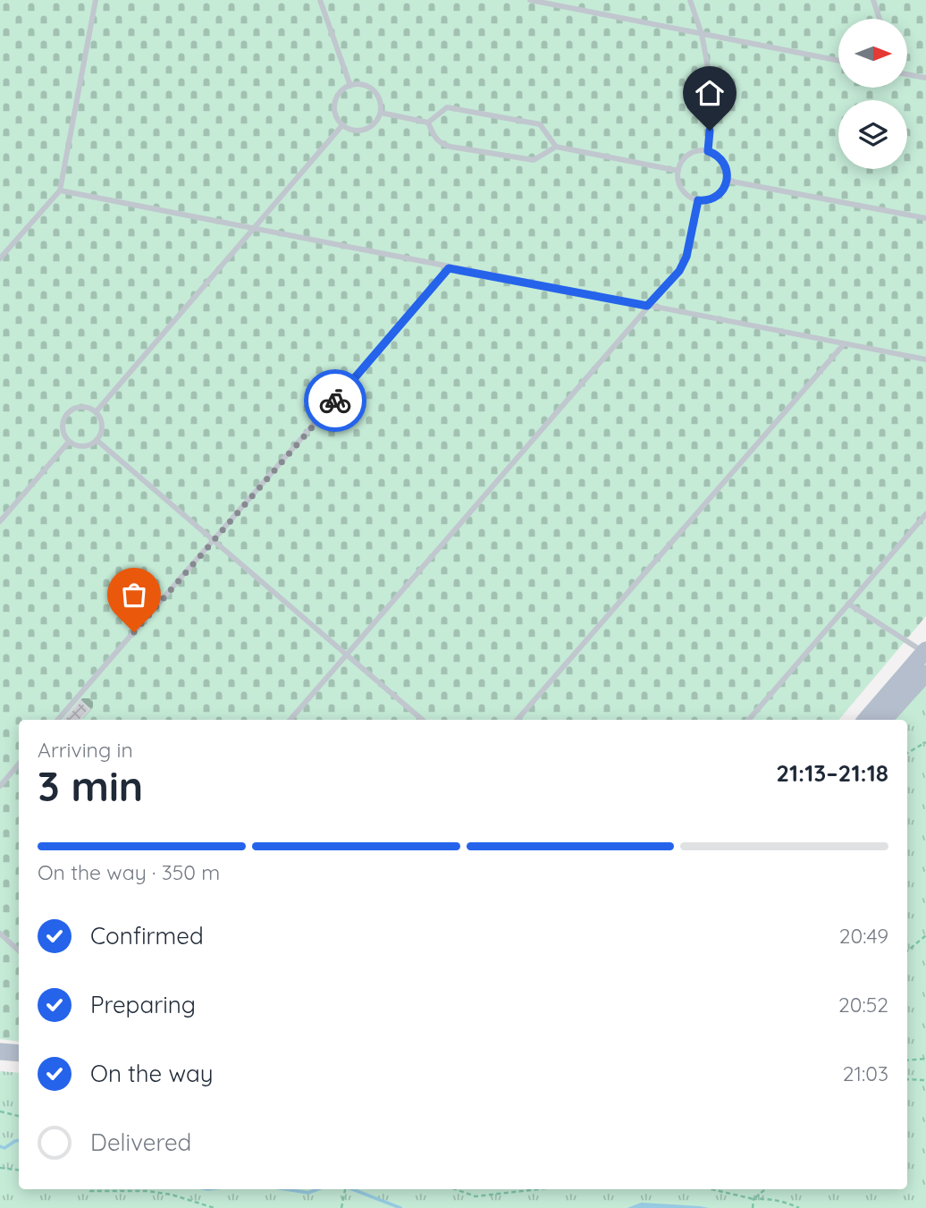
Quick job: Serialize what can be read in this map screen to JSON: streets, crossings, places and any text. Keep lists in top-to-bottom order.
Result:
{
  "north": "right",
  "page": {
    "heading": ["3 min", "Arriving in", "21:13–21:18"],
    "bar": "On the way · 350 m",
    "list": [
      ["Confirmed", "20:49"],
      ["Preparing", "20:52"],
      ["On the way", "21:03"],
      "Delivered"
    ]
  }
}
